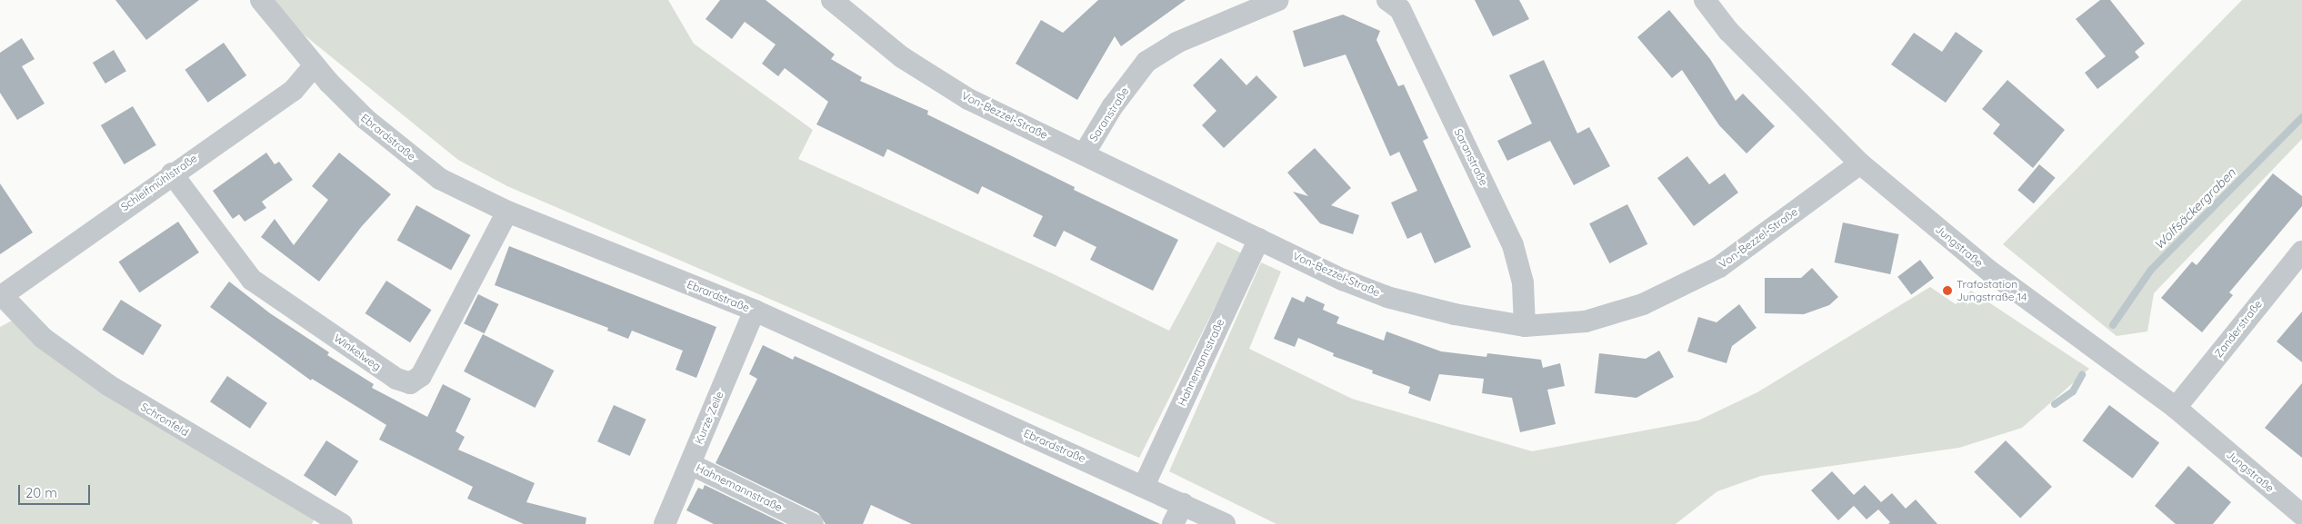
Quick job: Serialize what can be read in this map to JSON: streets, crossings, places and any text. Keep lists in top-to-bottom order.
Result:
{
  "streets": {
    "street": [
      "Saranstraße",
      "Von-Bezzel-Straße",
      "Ebrardstraße",
      "Schleifmühlstraße",
      "Jungstraße",
      "Zanderstraße",
      "Winkelweg",
      "Hahnemannstraße",
      "Kurze Zeile",
      "Schronfeld"
    ]
  },
  "crossings": [
    ["Saranstraße", "Von-Bezzel-Straße"],
    ["Von-Bezzel-Straße", "Jungstraße"],
    ["Von-Bezzel-Straße", "Hahnemannstraße"],
    ["Ebrardstraße", "Schleifmühlstraße"],
    ["Ebrardstraße", "Winkelweg"],
    ["Ebrardstraße", "Hahnemannstraße"],
    ["Ebrardstraße", "Kurze Zeile"],
    ["Schleifmühlstraße", "Winkelweg"],
    ["Schleifmühlstraße", "Schronfeld"],
    ["Jungstraße", "Zanderstraße"],
    ["Hahnemannstraße", "Kurze Zeile"]
  ],
  "water": ["Wolfsäckergraben"],
  "places": ["Trafostation Jungstraße 14"],
  "scale_bar": "20 m"
}
